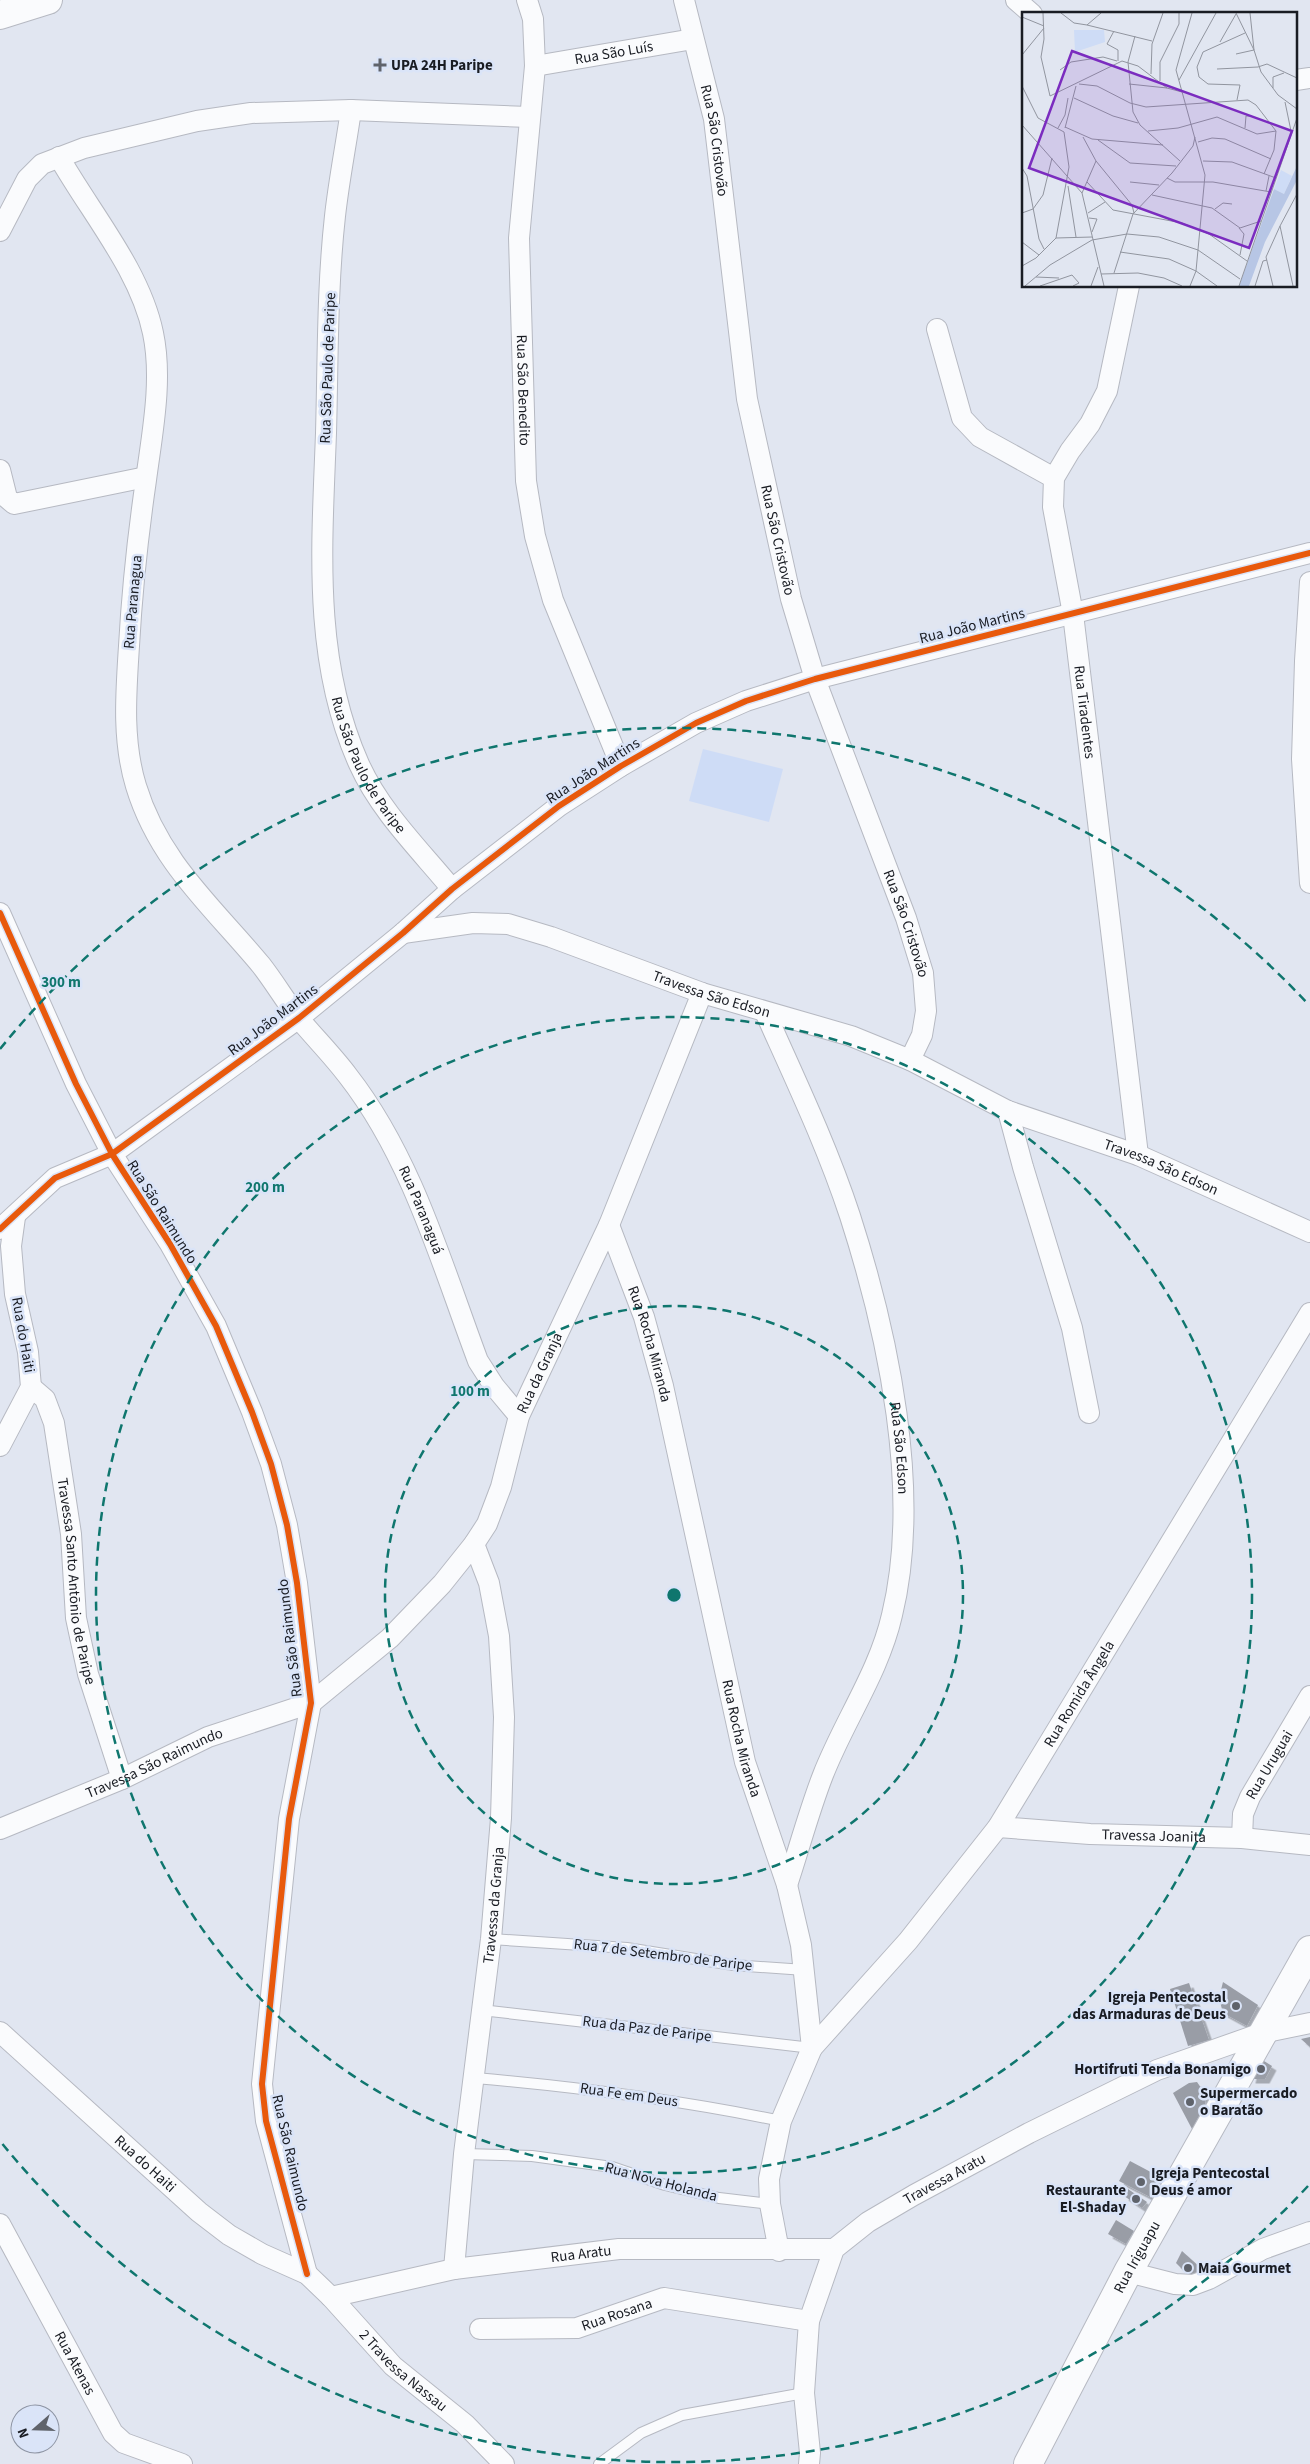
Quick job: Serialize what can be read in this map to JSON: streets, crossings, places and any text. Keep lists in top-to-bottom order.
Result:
{
  "streets": {
    "main road": ["Rua Iriguapu"],
    "street": [
      "Rua São Luís",
      "Rua São Cristovão",
      "Rua São Paulo de Paripe",
      "Rua São Benedito",
      "Rua Paranagua",
      "Rua João Martins",
      "Rua Tiradentes",
      "Travessa São Edson",
      "Rua Paranaguá",
      "Rua São Raimundo",
      "Rua do Haiti",
      "Rua Rocha Miranda",
      "Rua da Granja",
      "Rua São Edson",
      "Travessa Santo Antōnio de Paripe",
      "Rua Romida Ângela",
      "Travessa São Raimundo",
      "Rua Uruguai",
      "Travessa Joanita",
      "Travessa da Granja",
      "Travessa Aratu",
      "Rua Aratu",
      "Rua Rosana",
      "Rua Atenas",
      "2 Travessa Nassau"
    ],
    "lane": [
      "Rua 7 de Setembro de Paripe",
      "Rua da Paz de Paripe",
      "Rua Fe em Deus",
      "Rua Nova Holanda"
    ]
  },
  "crossings": [
    ["Rua São Luís", "Rua São Cristovão"],
    ["Rua São Luís", "Rua São Benedito"],
    ["Rua São Cristovão", "Rua João Martins"],
    ["Rua São Cristovão", "Travessa São Edson"],
    ["Rua São Paulo de Paripe", "Rua João Martins"],
    ["Rua São Benedito", "Rua João Martins"],
    ["Rua Paranagua", "Rua João Martins"],
    ["Rua Paranagua", "Rua Paranaguá"],
    ["Rua João Martins", "Rua Tiradentes"],
    ["Rua João Martins", "Travessa São Edson"],
    ["Rua João Martins", "Rua Paranaguá"],
    ["Rua João Martins", "Rua São Raimundo"],
    ["Rua João Martins", "Rua do Haiti"],
    ["Rua Tiradentes", "Travessa São Edson"],
    ["Travessa São Edson", "Rua da Granja"],
    ["Travessa São Edson", "Rua São Edson"],
    ["Rua Paranaguá", "Rua da Granja"],
    ["Rua São Raimundo", "Rua do Haiti"],
    ["Rua São Raimundo", "Rua da Granja"],
    ["Rua São Raimundo", "Travessa São Raimundo"],
    ["Rua São Raimundo", "2 Travessa Nassau"],
    ["Rua do Haiti", "Travessa Santo Antōnio de Paripe"],
    ["Rua do Haiti", "2 Travessa Nassau"],
    ["Rua Rocha Miranda", "Rua da Granja"],
    ["Rua Rocha Miranda", "Rua São Edson"],
    ["Rua Rocha Miranda", "Rua Romida Ângela"],
    ["Rua Rocha Miranda", "Rua 7 de Setembro de Paripe"],
    ["Rua Rocha Miranda", "Rua da Paz de Paripe"],
    ["Rua Rocha Miranda", "Rua Fe em Deus"],
    ["Rua Rocha Miranda", "Rua Nova Holanda"],
    ["Rua Rocha Miranda", "Rua Aratu"],
    ["Rua da Granja", "Travessa São Raimundo"],
    ["Rua da Granja", "Travessa da Granja"],
    ["Travessa Santo Antōnio de Paripe", "Travessa São Raimundo"],
    ["Rua Romida Ângela", "Travessa Joanita"],
    ["Rua Romida Ângela", "Rua da Paz de Paripe"],
    ["Rua Uruguai", "Travessa Joanita"],
    ["Travessa da Granja", "Rua 7 de Setembro de Paripe"],
    ["Travessa da Granja", "Rua da Paz de Paripe"],
    ["Travessa da Granja", "Rua Fe em Deus"],
    ["Travessa da Granja", "Rua Nova Holanda"],
    ["Travessa da Granja", "Rua Aratu"],
    ["Travessa Aratu", "Rua Aratu"],
    ["Travessa Aratu", "Rua Iriguapu"],
    ["Rua Aratu", "2 Travessa Nassau"]
  ],
  "places": {
    "health": ["UPA 24H Paripe"],
    "other": [
      "Igreja Pentecostal das Armaduras de Deus",
      "Hortifruti Tenda Bonamigo",
      "Supermercado o Baratão",
      "Igreja Pentecostal Deus é amor",
      "Restaurante El-Shaday",
      "Maia Gourmet"
    ]
  },
  "north": "left",
  "rings": ["300 m", "200 m", "100 m"]
}
